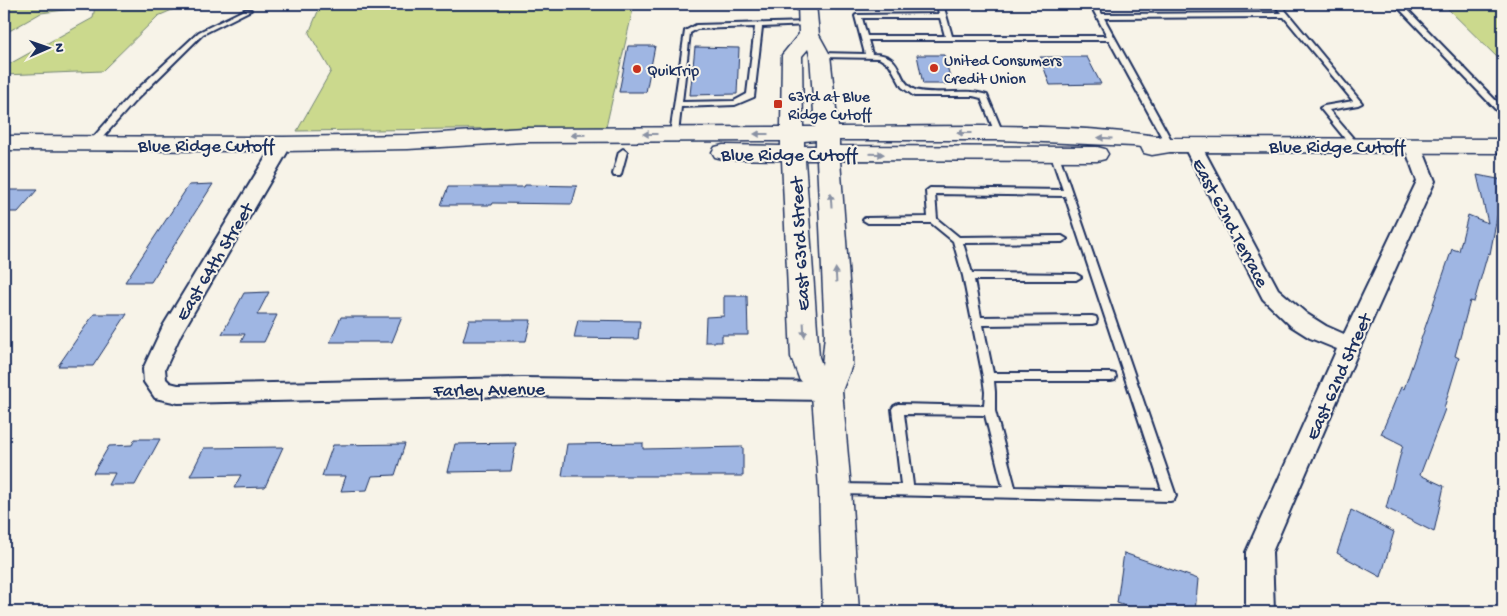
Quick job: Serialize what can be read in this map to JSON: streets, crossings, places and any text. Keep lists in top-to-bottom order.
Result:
{
  "streets": {
    "main road": ["Blue Ridge Cutoff", "East 63rd Street"],
    "street": [
      "East 62nd Terrace",
      "East 64th Street",
      "East 62nd Street",
      "Farley Avenue"
    ]
  },
  "crossings": [
    ["Blue Ridge Cutoff", "East 62nd Terrace"],
    ["Blue Ridge Cutoff", "East 63rd Street"],
    ["Blue Ridge Cutoff", "East 64th Street"],
    ["Blue Ridge Cutoff", "East 62nd Street"],
    ["East 62nd Terrace", "East 62nd Street"],
    ["East 63rd Street", "Farley Avenue"],
    ["East 64th Street", "Farley Avenue"]
  ],
  "places": {
    "other": ["United Consumers Credit Union", "QuikTrip"],
    "transit": ["63rd at Blue Ridge Cutoff"]
  },
  "north": "right"
}
